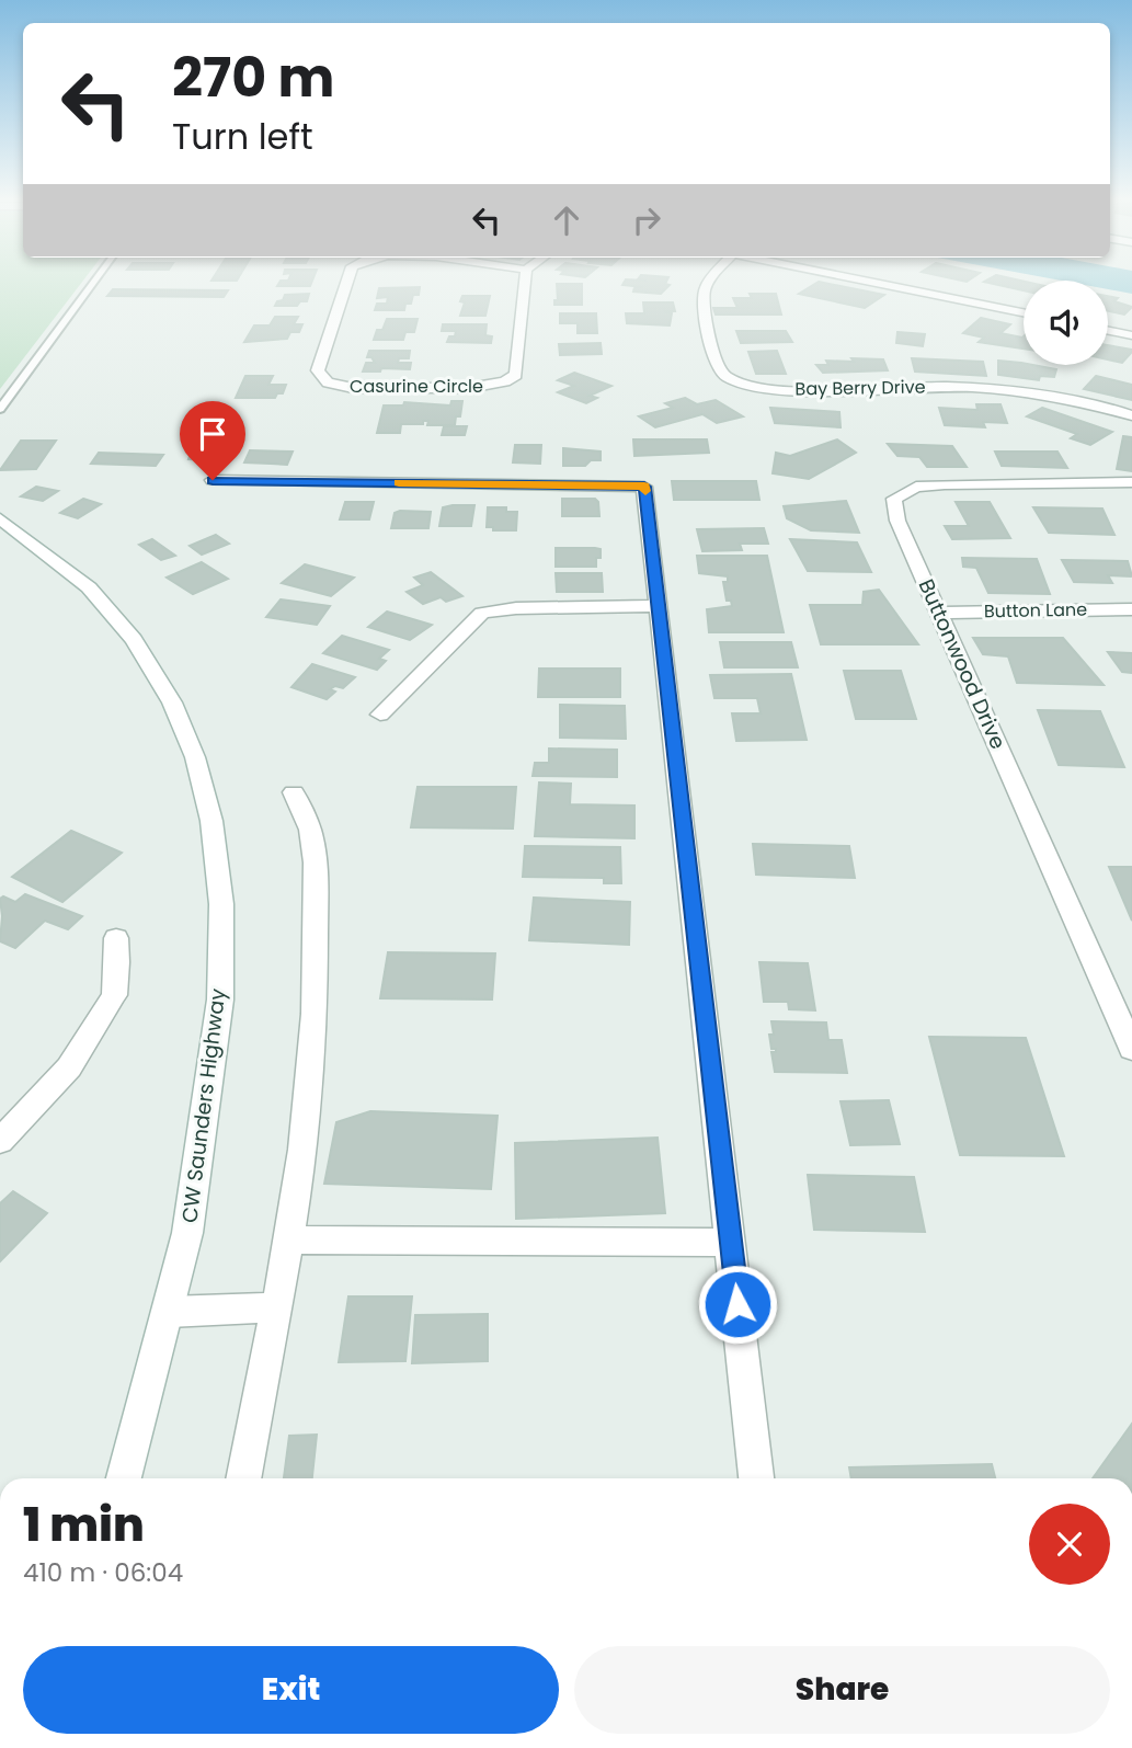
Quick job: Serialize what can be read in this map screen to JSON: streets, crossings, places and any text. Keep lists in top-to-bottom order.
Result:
{
  "streets": {
    "street": [
      "Casurine Circle",
      "Bay Berry Drive",
      "Button Lane",
      "Buttonwood Drive",
      "CW Saunders Highway"
    ]
  },
  "crossings": [
    ["Button Lane", "Buttonwood Drive"]
  ],
  "page": {
    "turn": ["270 m", "Turn left"],
    "heading": ["1 min", "410 m · 06:04"],
    "buttons": ["Exit", "Share"]
  }
}
